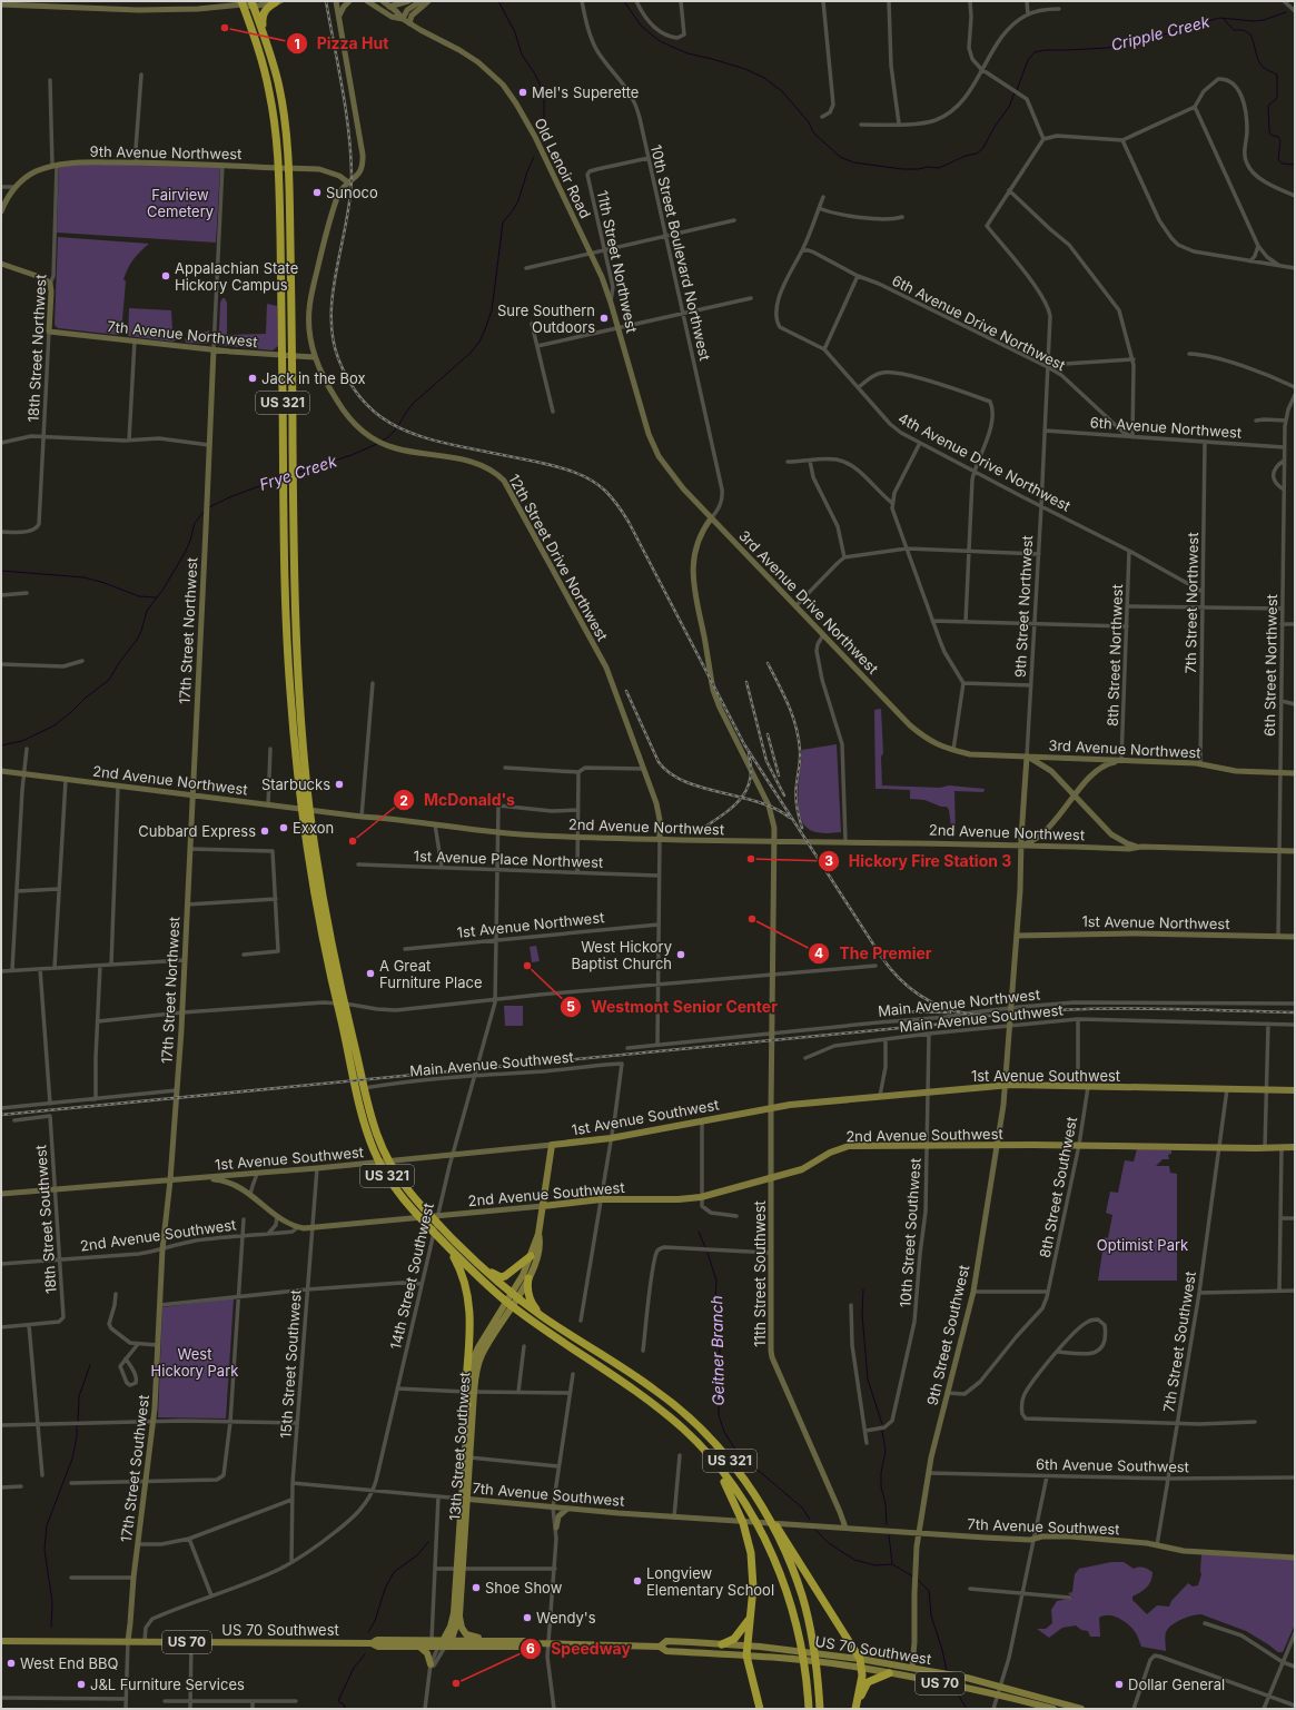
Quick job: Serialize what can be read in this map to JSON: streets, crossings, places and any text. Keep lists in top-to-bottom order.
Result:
{
  "streets": {
    "highway": ["US 321"],
    "main road": [
      "1st Avenue Southwest",
      "2nd Avenue Southwest",
      "13th Street Southwest",
      "US 70 Southwest",
      "US 70"
    ],
    "street": [
      "9th Avenue Northwest",
      "Old Lenoir Road",
      "10th Street Boulevard Northwest",
      "11th Street Northwest",
      "6th Avenue Drive Northwest",
      "7th Avenue Northwest",
      "18th Street Northwest",
      "6th Avenue Northwest",
      "4th Avenue Drive Northwest",
      "12th Street Drive Northwest",
      "3rd Avenue Drive Northwest",
      "7th Street Northwest",
      "9th Street Northwest",
      "17th Street Northwest",
      "8th Street Northwest",
      "6th Street Northwest",
      "3rd Avenue Northwest",
      "2nd Avenue Northwest",
      "1st Avenue Place Northwest",
      "1st Avenue Northwest",
      "Main Avenue Northwest",
      "Main Avenue Southwest",
      "8th Street Southwest",
      "18th Street Southwest",
      "10th Street Southwest",
      "11th Street Southwest",
      "14th Street Southwest",
      "9th Street Southwest",
      "7th Street Southwest",
      "15th Street Southwest",
      "6th Avenue Southwest",
      "17th Street Southwest",
      "7th Avenue Southwest"
    ]
  },
  "crossings": [
    ["9th Avenue Northwest", "18th Street Northwest"],
    ["9th Avenue Northwest", "US 321"],
    ["9th Avenue Northwest", "12th Street Drive Northwest"],
    ["9th Avenue Northwest", "17th Street Northwest"],
    ["Old Lenoir Road", "11th Street Northwest"],
    ["10th Street Boulevard Northwest", "11th Street Northwest"],
    ["10th Street Boulevard Northwest", "3rd Avenue Drive Northwest"],
    ["11th Street Northwest", "3rd Avenue Drive Northwest"],
    ["6th Avenue Drive Northwest", "6th Avenue Northwest"],
    ["6th Avenue Drive Northwest", "4th Avenue Drive Northwest"],
    ["6th Avenue Drive Northwest", "9th Street Northwest"],
    ["7th Avenue Northwest", "18th Street Northwest"],
    ["7th Avenue Northwest", "US 321"],
    ["7th Avenue Northwest", "12th Street Drive Northwest"],
    ["7th Avenue Northwest", "17th Street Northwest"],
    ["US 321", "2nd Avenue Northwest"],
    ["US 321", "Main Avenue Southwest"],
    ["US 321", "13th Street Southwest"],
    ["6th Avenue Northwest", "7th Street Northwest"],
    ["6th Avenue Northwest", "9th Street Northwest"],
    ["6th Avenue Northwest", "6th Street Northwest"],
    ["4th Avenue Drive Northwest", "7th Street Northwest"],
    ["4th Avenue Drive Northwest", "9th Street Northwest"],
    ["4th Avenue Drive Northwest", "8th Street Northwest"],
    ["12th Street Drive Northwest", "2nd Avenue Northwest"],
    ["3rd Avenue Drive Northwest", "3rd Avenue Northwest"],
    ["7th Street Northwest", "3rd Avenue Northwest"],
    ["9th Street Northwest", "3rd Avenue Northwest"],
    ["9th Street Northwest", "2nd Avenue Northwest"],
    ["9th Street Northwest", "1st Avenue Northwest"],
    ["9th Street Northwest", "Main Avenue Northwest"],
    ["9th Street Northwest", "9th Street Southwest"],
    ["17th Street Northwest", "2nd Avenue Northwest"],
    ["17th Street Northwest", "17th Street Southwest"],
    ["8th Street Northwest", "3rd Avenue Northwest"],
    ["6th Street Northwest", "3rd Avenue Northwest"],
    ["6th Street Northwest", "2nd Avenue Northwest"],
    ["6th Street Northwest", "1st Avenue Northwest"],
    ["2nd Avenue Northwest", "14th Street Southwest"],
    ["1st Avenue Place Northwest", "14th Street Southwest"],
    ["1st Avenue Northwest", "14th Street Southwest"],
    ["Main Avenue Northwest", "11th Street Southwest"],
    ["Main Avenue Northwest", "9th Street Southwest"],
    ["Main Avenue Southwest", "1st Avenue Southwest"],
    ["Main Avenue Southwest", "10th Street Southwest"],
    ["Main Avenue Southwest", "14th Street Southwest"],
    ["Main Avenue Southwest", "9th Street Southwest"],
    ["1st Avenue Southwest", "2nd Avenue Southwest"],
    ["1st Avenue Southwest", "8th Street Southwest"],
    ["1st Avenue Southwest", "18th Street Southwest"],
    ["1st Avenue Southwest", "10th Street Southwest"],
    ["1st Avenue Southwest", "11th Street Southwest"],
    ["1st Avenue Southwest", "14th Street Southwest"],
    ["1st Avenue Southwest", "9th Street Southwest"],
    ["1st Avenue Southwest", "7th Street Southwest"],
    ["1st Avenue Southwest", "15th Street Southwest"],
    ["1st Avenue Southwest", "13th Street Southwest"],
    ["1st Avenue Southwest", "17th Street Southwest"],
    ["2nd Avenue Southwest", "8th Street Southwest"],
    ["2nd Avenue Southwest", "18th Street Southwest"],
    ["2nd Avenue Southwest", "10th Street Southwest"],
    ["2nd Avenue Southwest", "11th Street Southwest"],
    ["2nd Avenue Southwest", "14th Street Southwest"],
    ["2nd Avenue Southwest", "9th Street Southwest"],
    ["2nd Avenue Southwest", "7th Street Southwest"],
    ["2nd Avenue Southwest", "15th Street Southwest"],
    ["2nd Avenue Southwest", "13th Street Southwest"],
    ["2nd Avenue Southwest", "17th Street Southwest"],
    ["8th Street Southwest", "9th Street Southwest"],
    ["11th Street Southwest", "7th Avenue Southwest"],
    ["14th Street Southwest", "15th Street Southwest"],
    ["14th Street Southwest", "7th Avenue Southwest"],
    ["14th Street Southwest", "US 70 Southwest"],
    ["9th Street Southwest", "6th Avenue Southwest"],
    ["9th Street Southwest", "7th Avenue Southwest"],
    ["9th Street Southwest", "US 70 Southwest"],
    ["7th Street Southwest", "6th Avenue Southwest"],
    ["7th Street Southwest", "7th Avenue Southwest"],
    ["15th Street Southwest", "7th Avenue Southwest"],
    ["13th Street Southwest", "7th Avenue Southwest"],
    ["13th Street Southwest", "US 70 Southwest"],
    ["17th Street Southwest", "US 70 Southwest"]
  ],
  "water": ["Cripple Creek", "Frye Creek", "Geitner Branch"],
  "parks": ["Fairview Cemetery", "Optimist Park", "West Hickory Park"],
  "places": [
    "Pizza Hut",
    "Mel's Superette",
    "Sunoco",
    "Appalachian State Hickory Campus",
    "Sure Southern Outdoors",
    "Jack in the Box",
    "Starbucks",
    "Exxon",
    "Cubbard Express",
    "McDonald's",
    "Hickory Fire Station 3",
    "The Premier",
    "West Hickory Baptist Church",
    "Westmont Senior Center",
    "A Great Furniture Place",
    "Longview Elementary School",
    "Shoe Show",
    "Wendy's",
    "West End BBQ",
    "Speedway",
    "J&L Furniture Services",
    "Dollar General"
  ]
}
